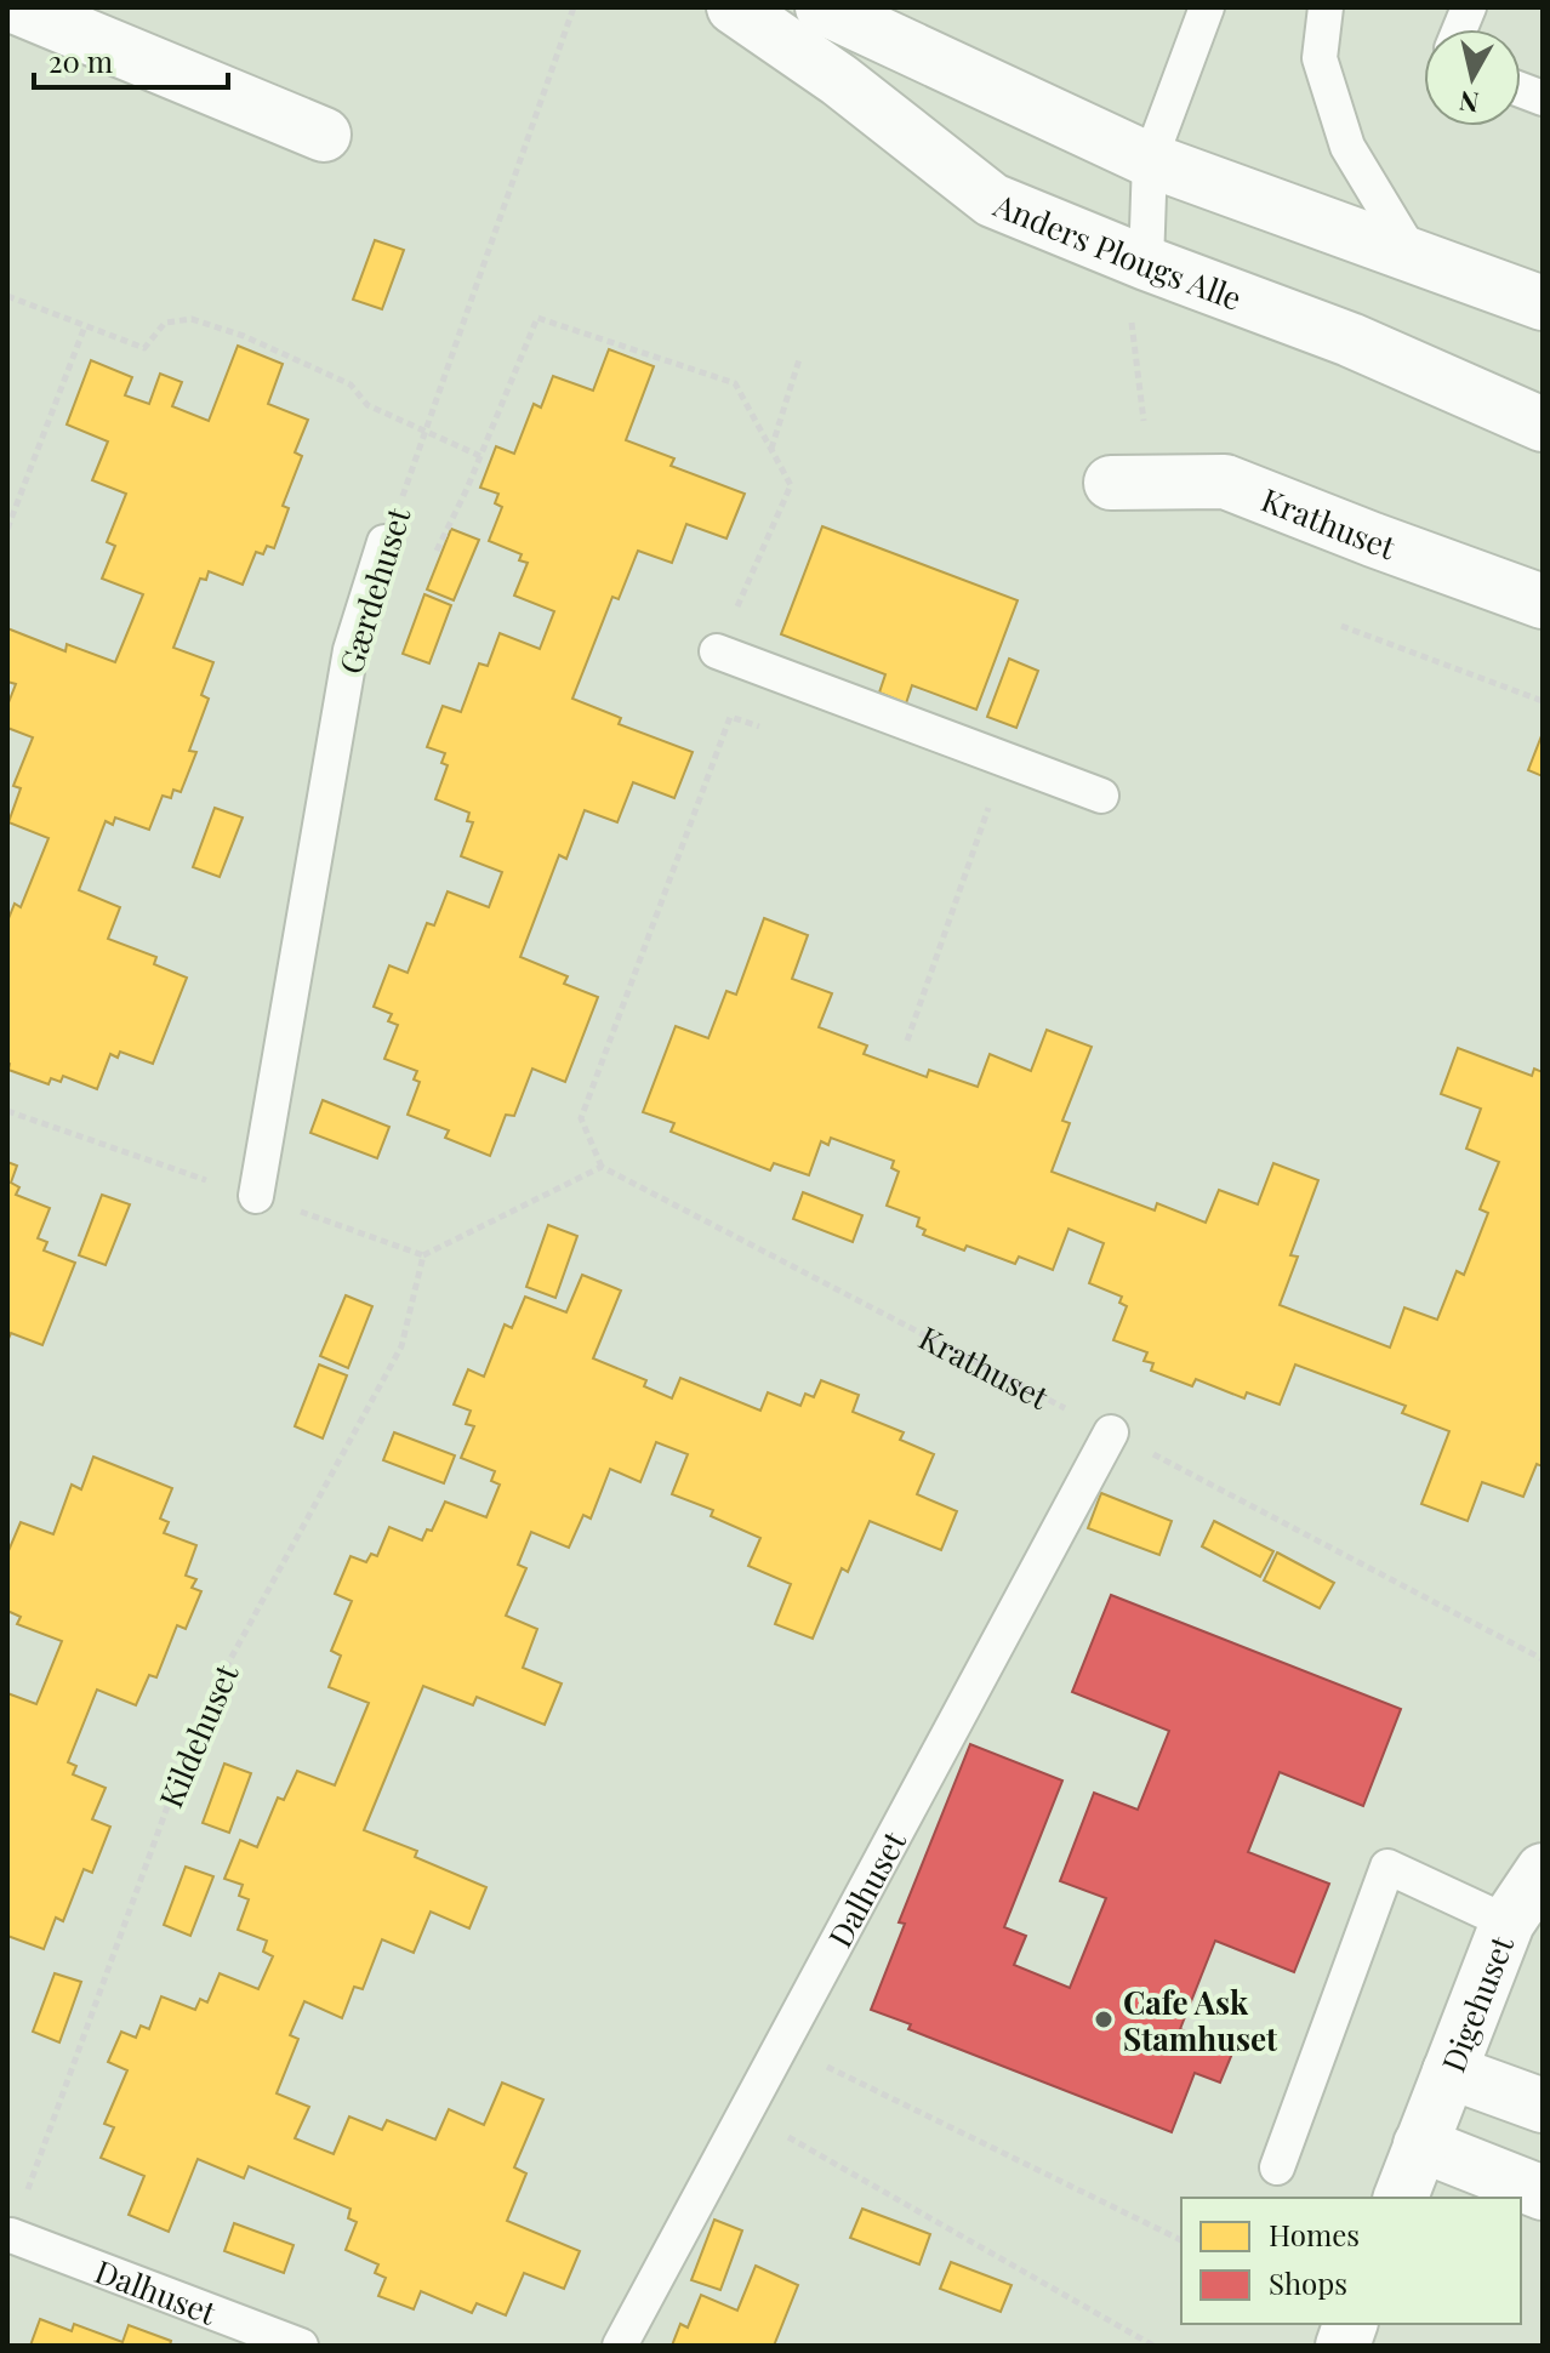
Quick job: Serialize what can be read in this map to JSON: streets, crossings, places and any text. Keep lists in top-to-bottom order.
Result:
{
  "streets": {
    "street": ["Anders Plougs Alle", "Krathuset", "Digehuset"],
    "lane": ["Gærdehuset", "Dalhuset"],
    "path": ["Kildehuset"]
  },
  "crossings": [
    ["Krathuset", "Kildehuset"],
    ["Krathuset", "Dalhuset"],
    ["Kildehuset", "Dalhuset"]
  ],
  "places": ["Cafe Ask Stamhuset"],
  "legend": ["Homes", "Shops"],
  "scale_bar": "20 m",
  "north": "bottom"
}
